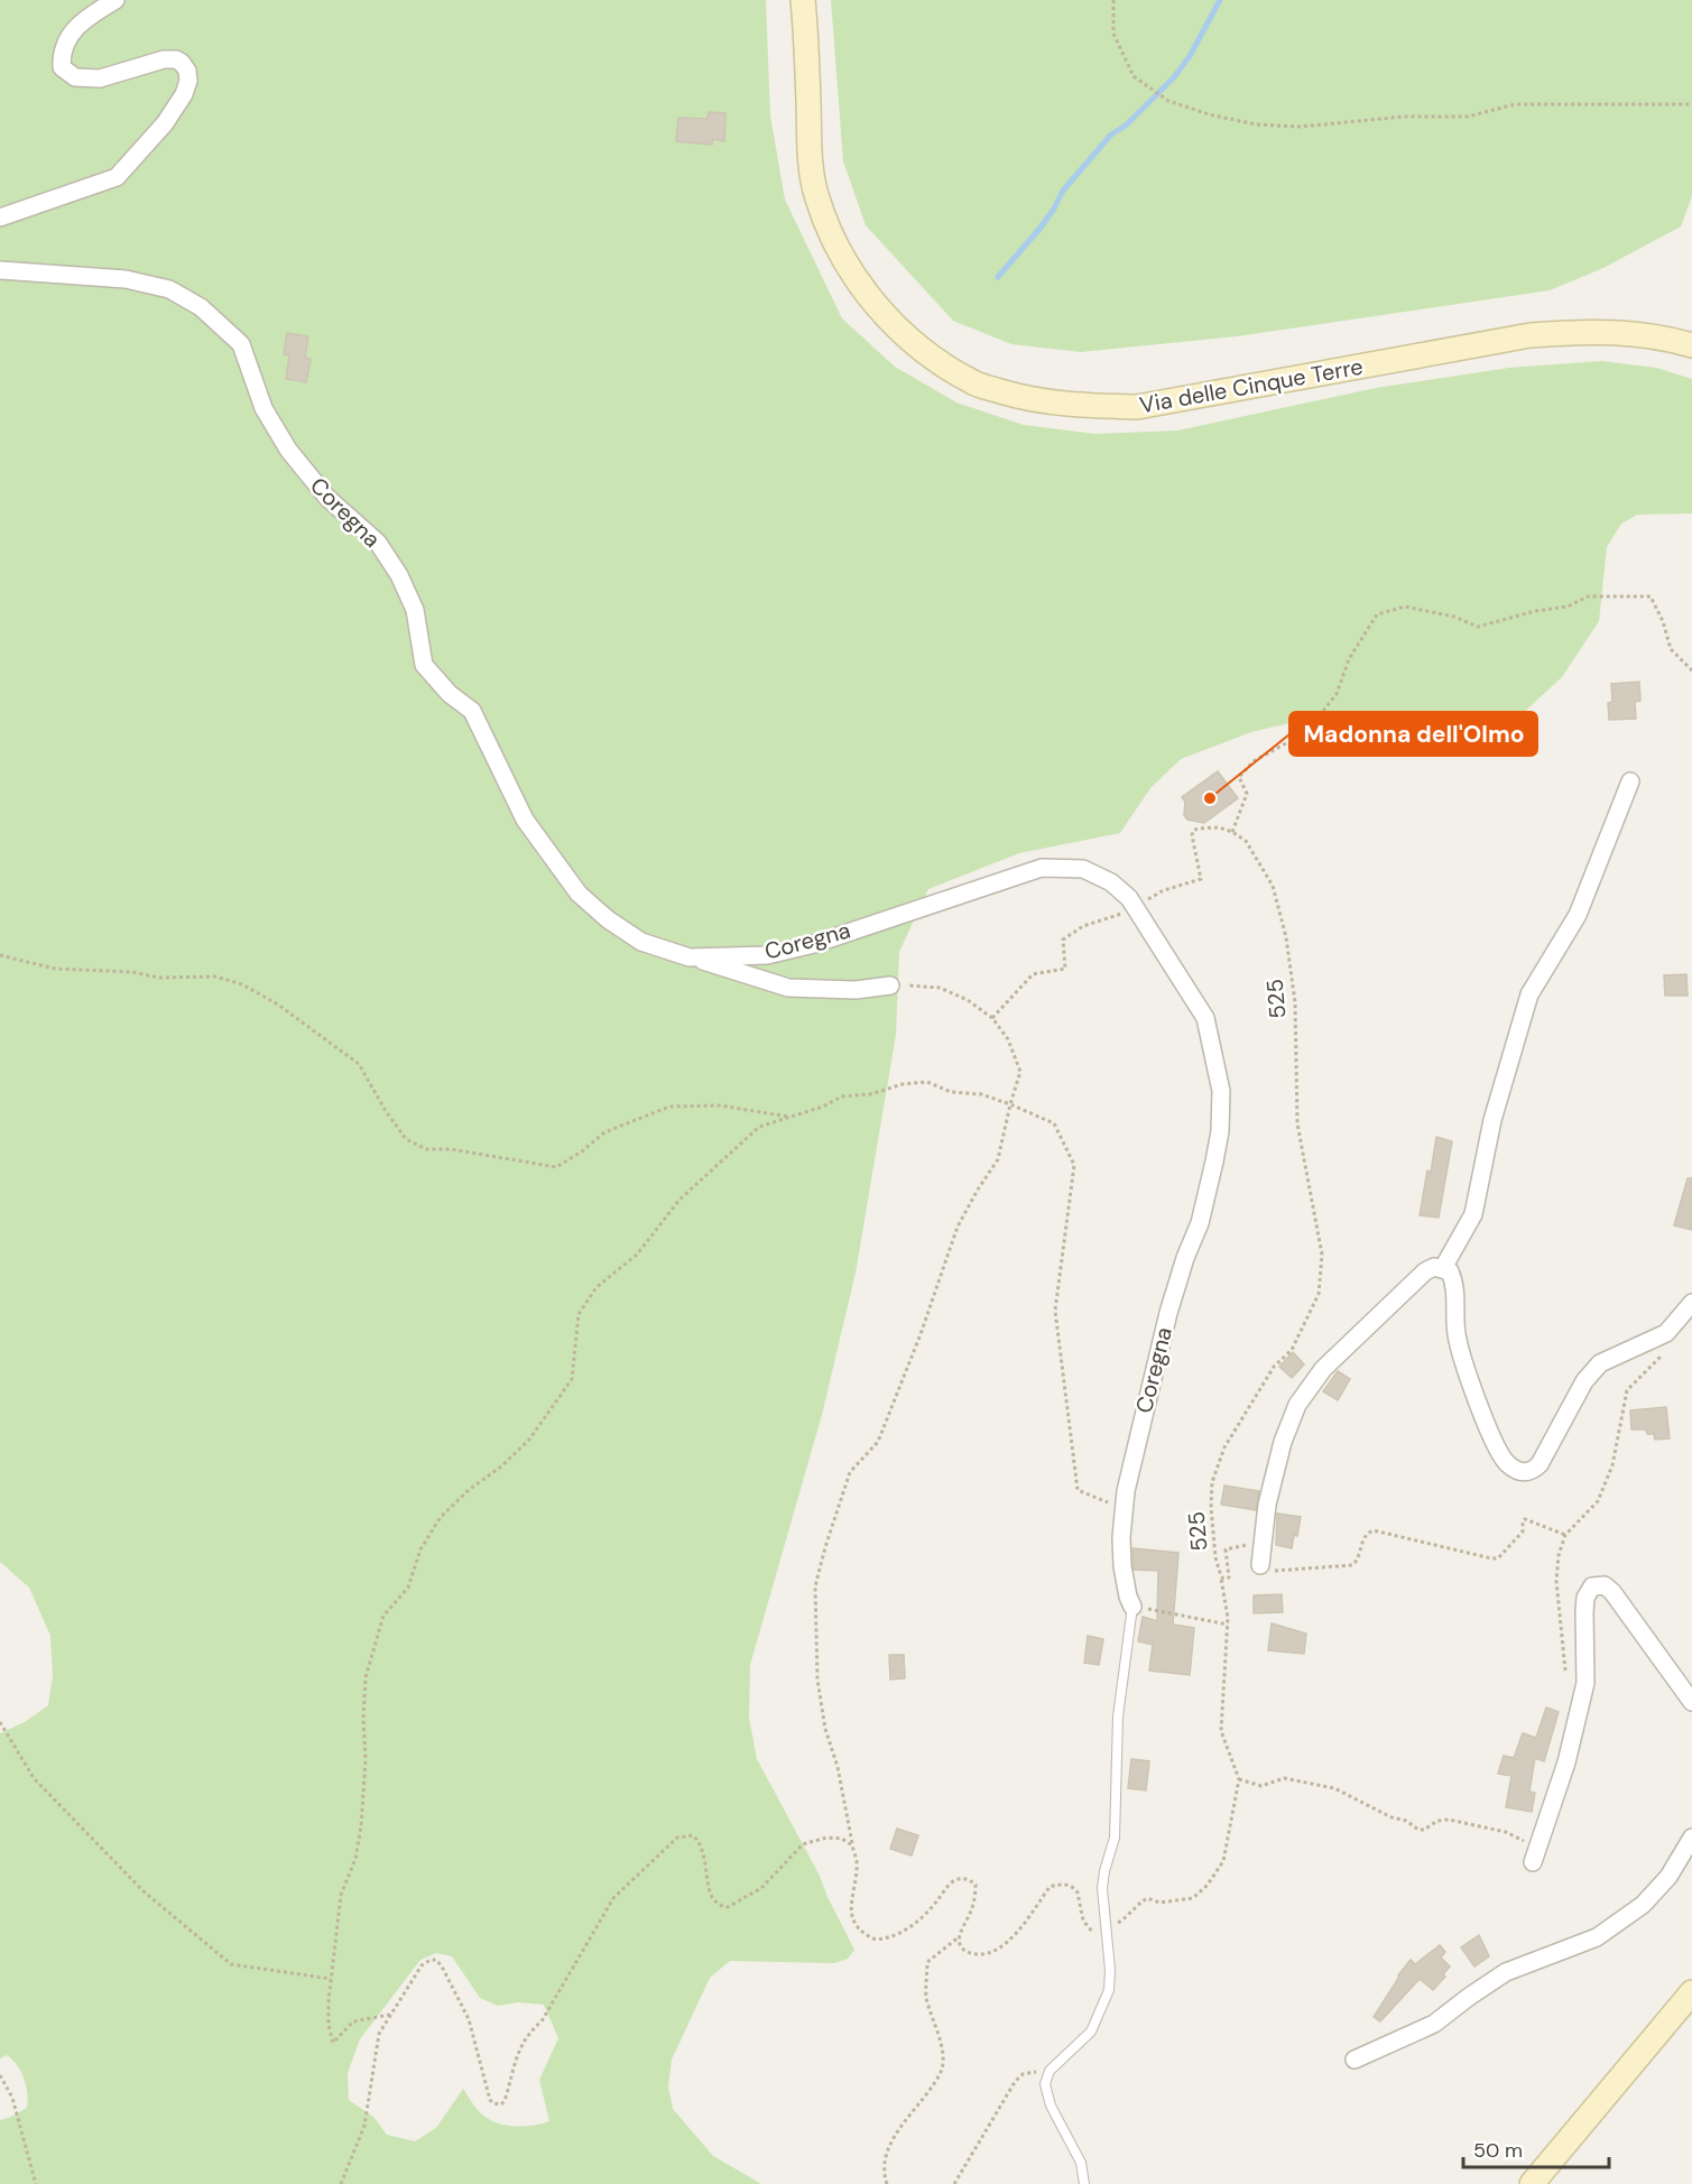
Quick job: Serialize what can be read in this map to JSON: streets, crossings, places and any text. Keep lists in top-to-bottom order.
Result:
{
  "streets": {
    "main road": ["Via delle Cinque Terre"],
    "street": ["Coregna"],
    "path": ["525"]
  },
  "places": ["Madonna dell'Olmo"],
  "scale_bar": "50 m"
}
